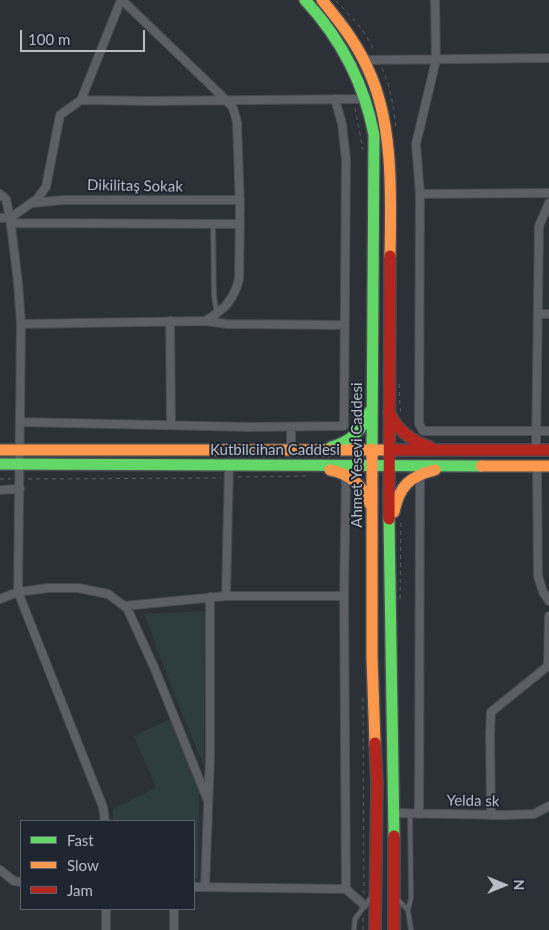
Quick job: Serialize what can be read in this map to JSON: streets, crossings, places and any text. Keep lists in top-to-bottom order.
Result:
{
  "streets": {
    "main road": ["Kutbilcihan Caddesi", "Ahmet Yesevi Caddesi"],
    "street": ["Dikilitaş Sokak", "Yelda sk"]
  },
  "crossings": [
    ["Kutbilcihan Caddesi", "Ahmet Yesevi Caddesi"],
    ["Ahmet Yesevi Caddesi", "Yelda sk"]
  ],
  "legend": ["Fast", "Slow", "Jam"],
  "scale_bar": "100 m",
  "north": "right"
}
